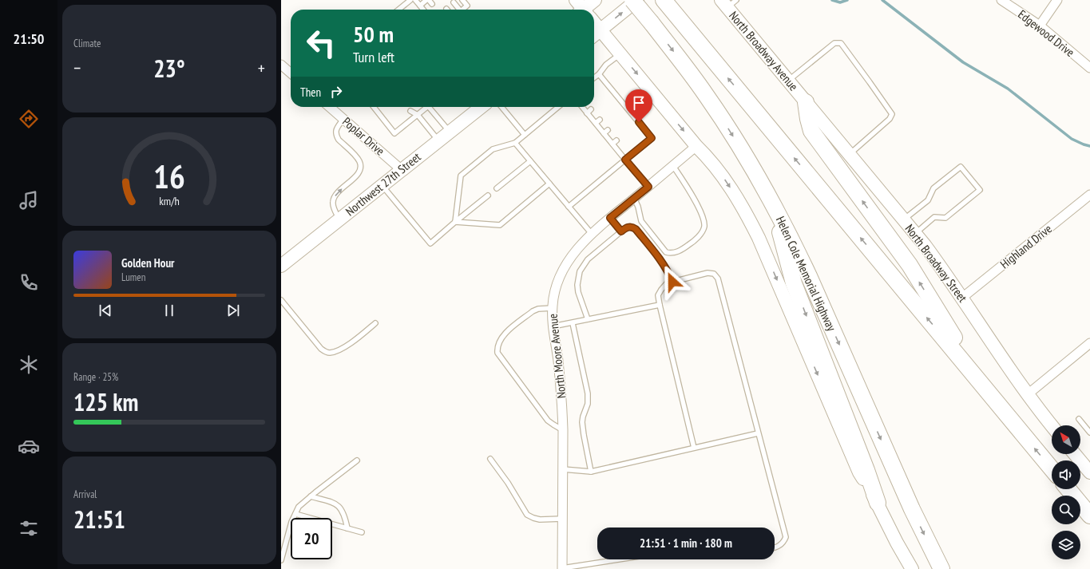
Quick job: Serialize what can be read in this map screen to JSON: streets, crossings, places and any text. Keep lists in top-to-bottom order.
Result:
{
  "streets": {
    "highway": ["Helen Cole Memorial Highway"],
    "main road": ["North Broadway Avenue", "Northwest 27th Street", "North Broadway Street"],
    "street": [
      "Edgewood Drive",
      "Poplar Drive",
      "Highland Drive",
      "North Moore Avenue"
    ]
  },
  "crossings": [
    ["North Broadway Avenue", "North Broadway Street"],
    ["Poplar Drive", "Northwest 27th Street"],
    ["Highland Drive", "North Broadway Street"]
  ],
  "north": "top left",
  "page": {
    "tabs": "21:50",
    "tile": [
      "Climate",
      ["Range · 25%", "125 km"],
      ["Arrival", "21:51"]
    ],
    "turn": ["50 m", "Turn left"],
    "heat": ["−", "23°", "+"],
    "then": "Then",
    "song": ["Golden Hour", "Lumen"],
    "limit": "20",
    "trip": "21:51 · 1 min · 180 m",
    "gauge": ["16", "km/h"]
  }
}
